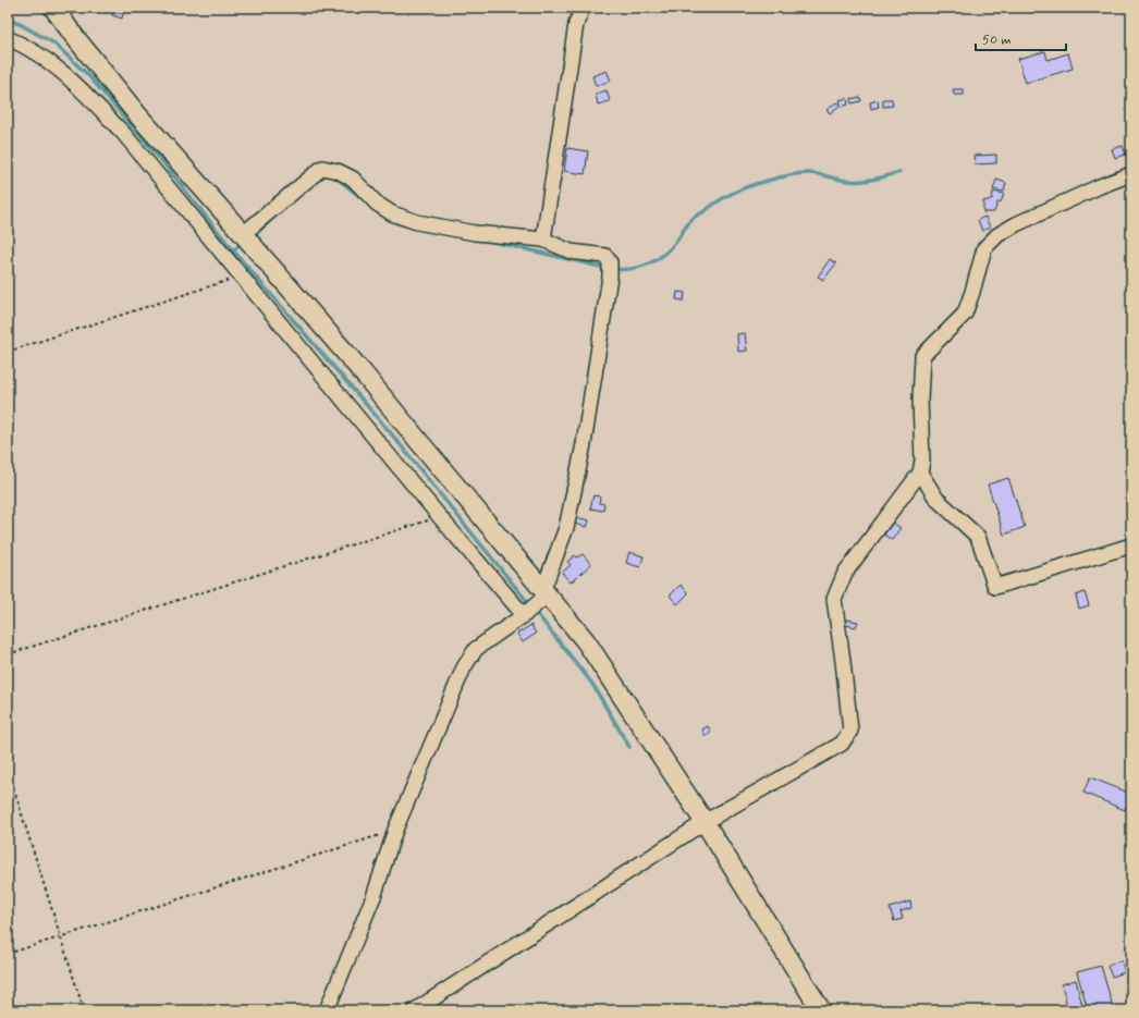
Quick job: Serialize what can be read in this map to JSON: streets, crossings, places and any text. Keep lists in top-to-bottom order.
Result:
{
  "scale_bar": "50 m"
}
